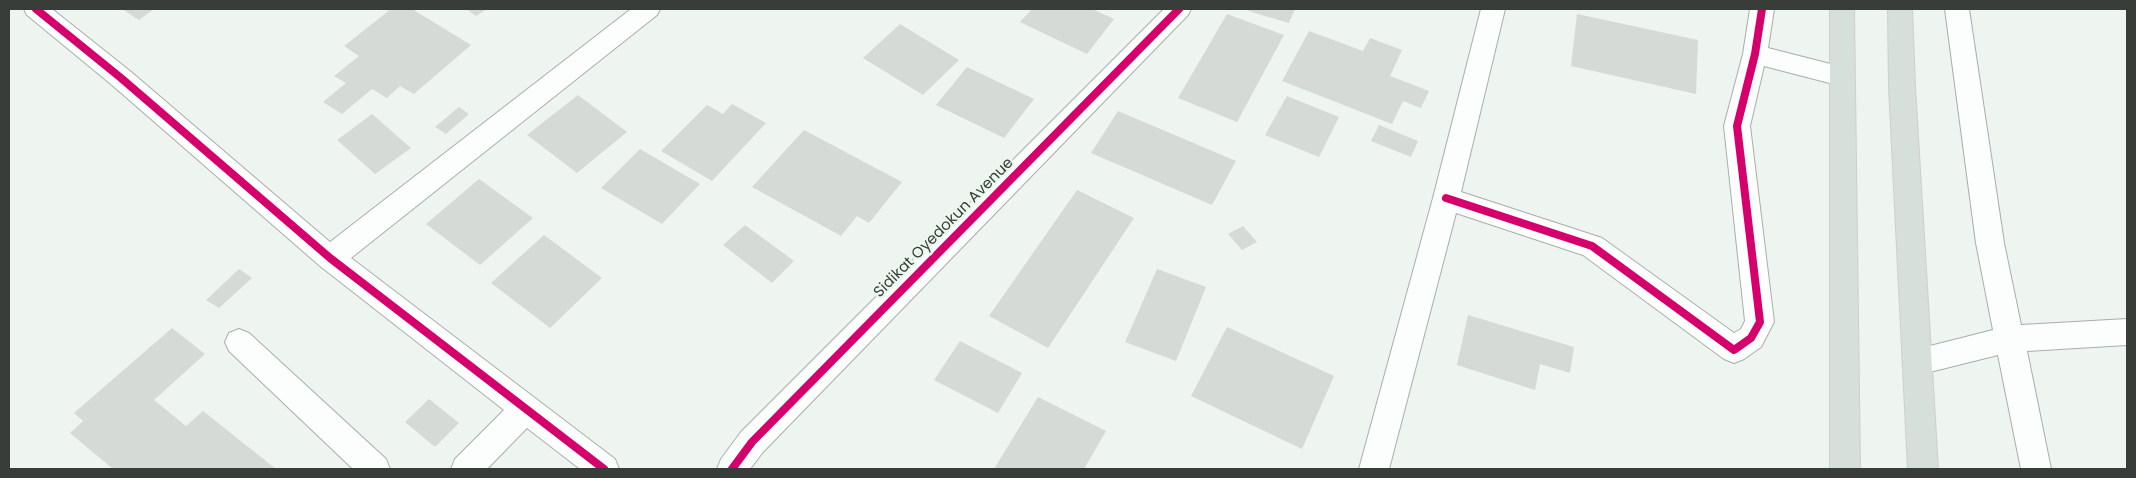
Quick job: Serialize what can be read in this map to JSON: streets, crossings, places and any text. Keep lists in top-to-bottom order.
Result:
{
  "streets": {
    "street": ["Sidikat Oyedokun Avenue"]
  }
}
